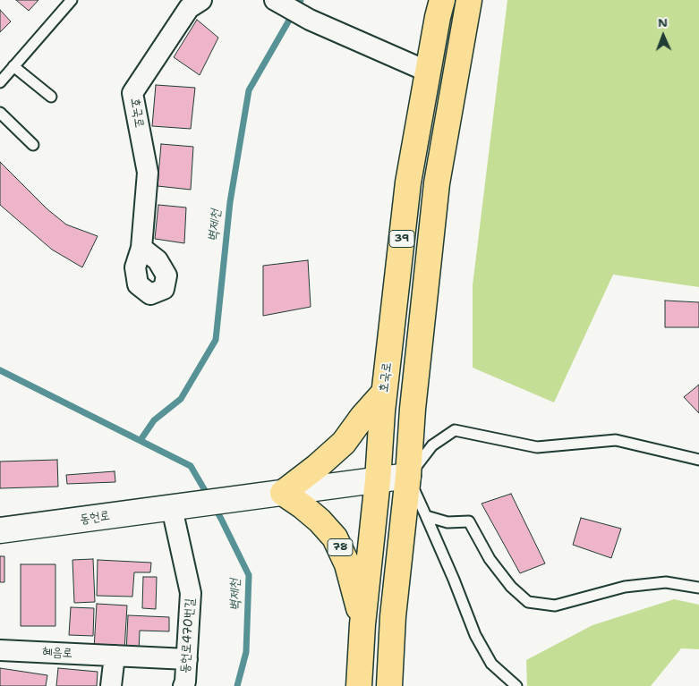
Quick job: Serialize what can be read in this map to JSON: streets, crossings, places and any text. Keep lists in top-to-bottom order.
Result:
{
  "streets": {
    "main road": [
      "호국로",
      "39",
      "동헌로",
      "78"
    ],
    "street": ["동헌로470번길", "혜음로"]
  },
  "crossings": [
    ["호국로", "78"],
    ["동헌로", "78"],
    ["동헌로", "동헌로470번길"],
    ["동헌로470번길", "혜음로"]
  ],
  "water": ["벽제천"],
  "north": "top"
}
